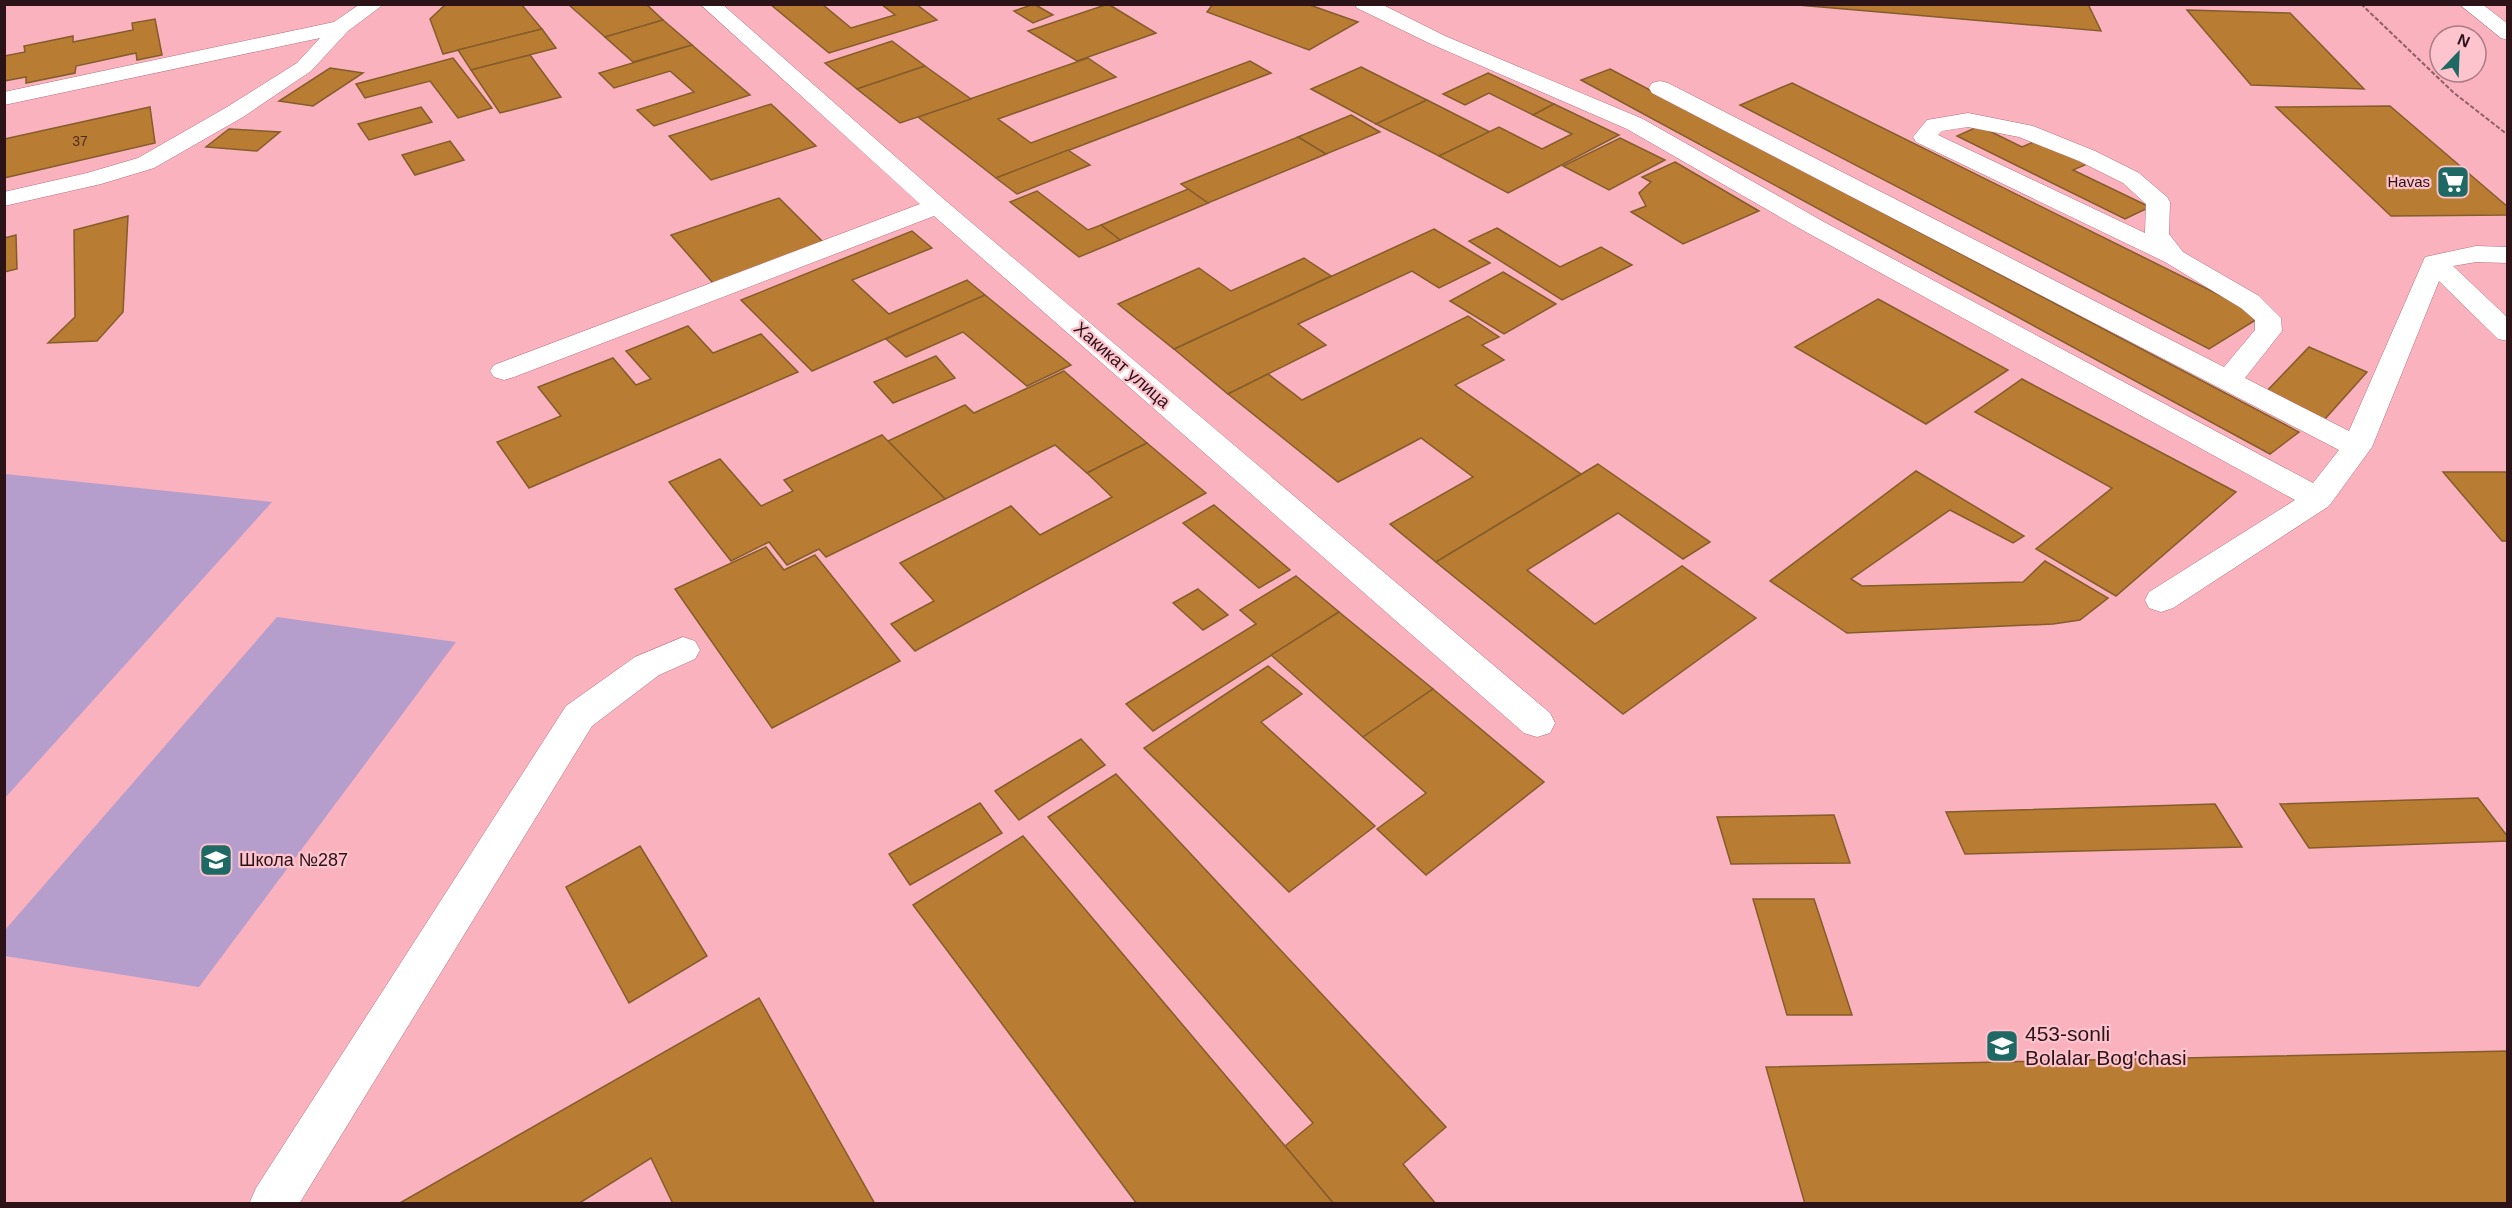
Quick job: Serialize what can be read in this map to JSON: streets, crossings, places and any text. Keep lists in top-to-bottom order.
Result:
{
  "streets": {
    "street": ["Хакикат улица"]
  },
  "places": {
    "supermarket": ["Havas"],
    "school or university": ["Школа №287", "453-sonli Bolalar Bog'chasi"]
  },
  "house_numbers": ["37"],
  "north": "top right"
}
